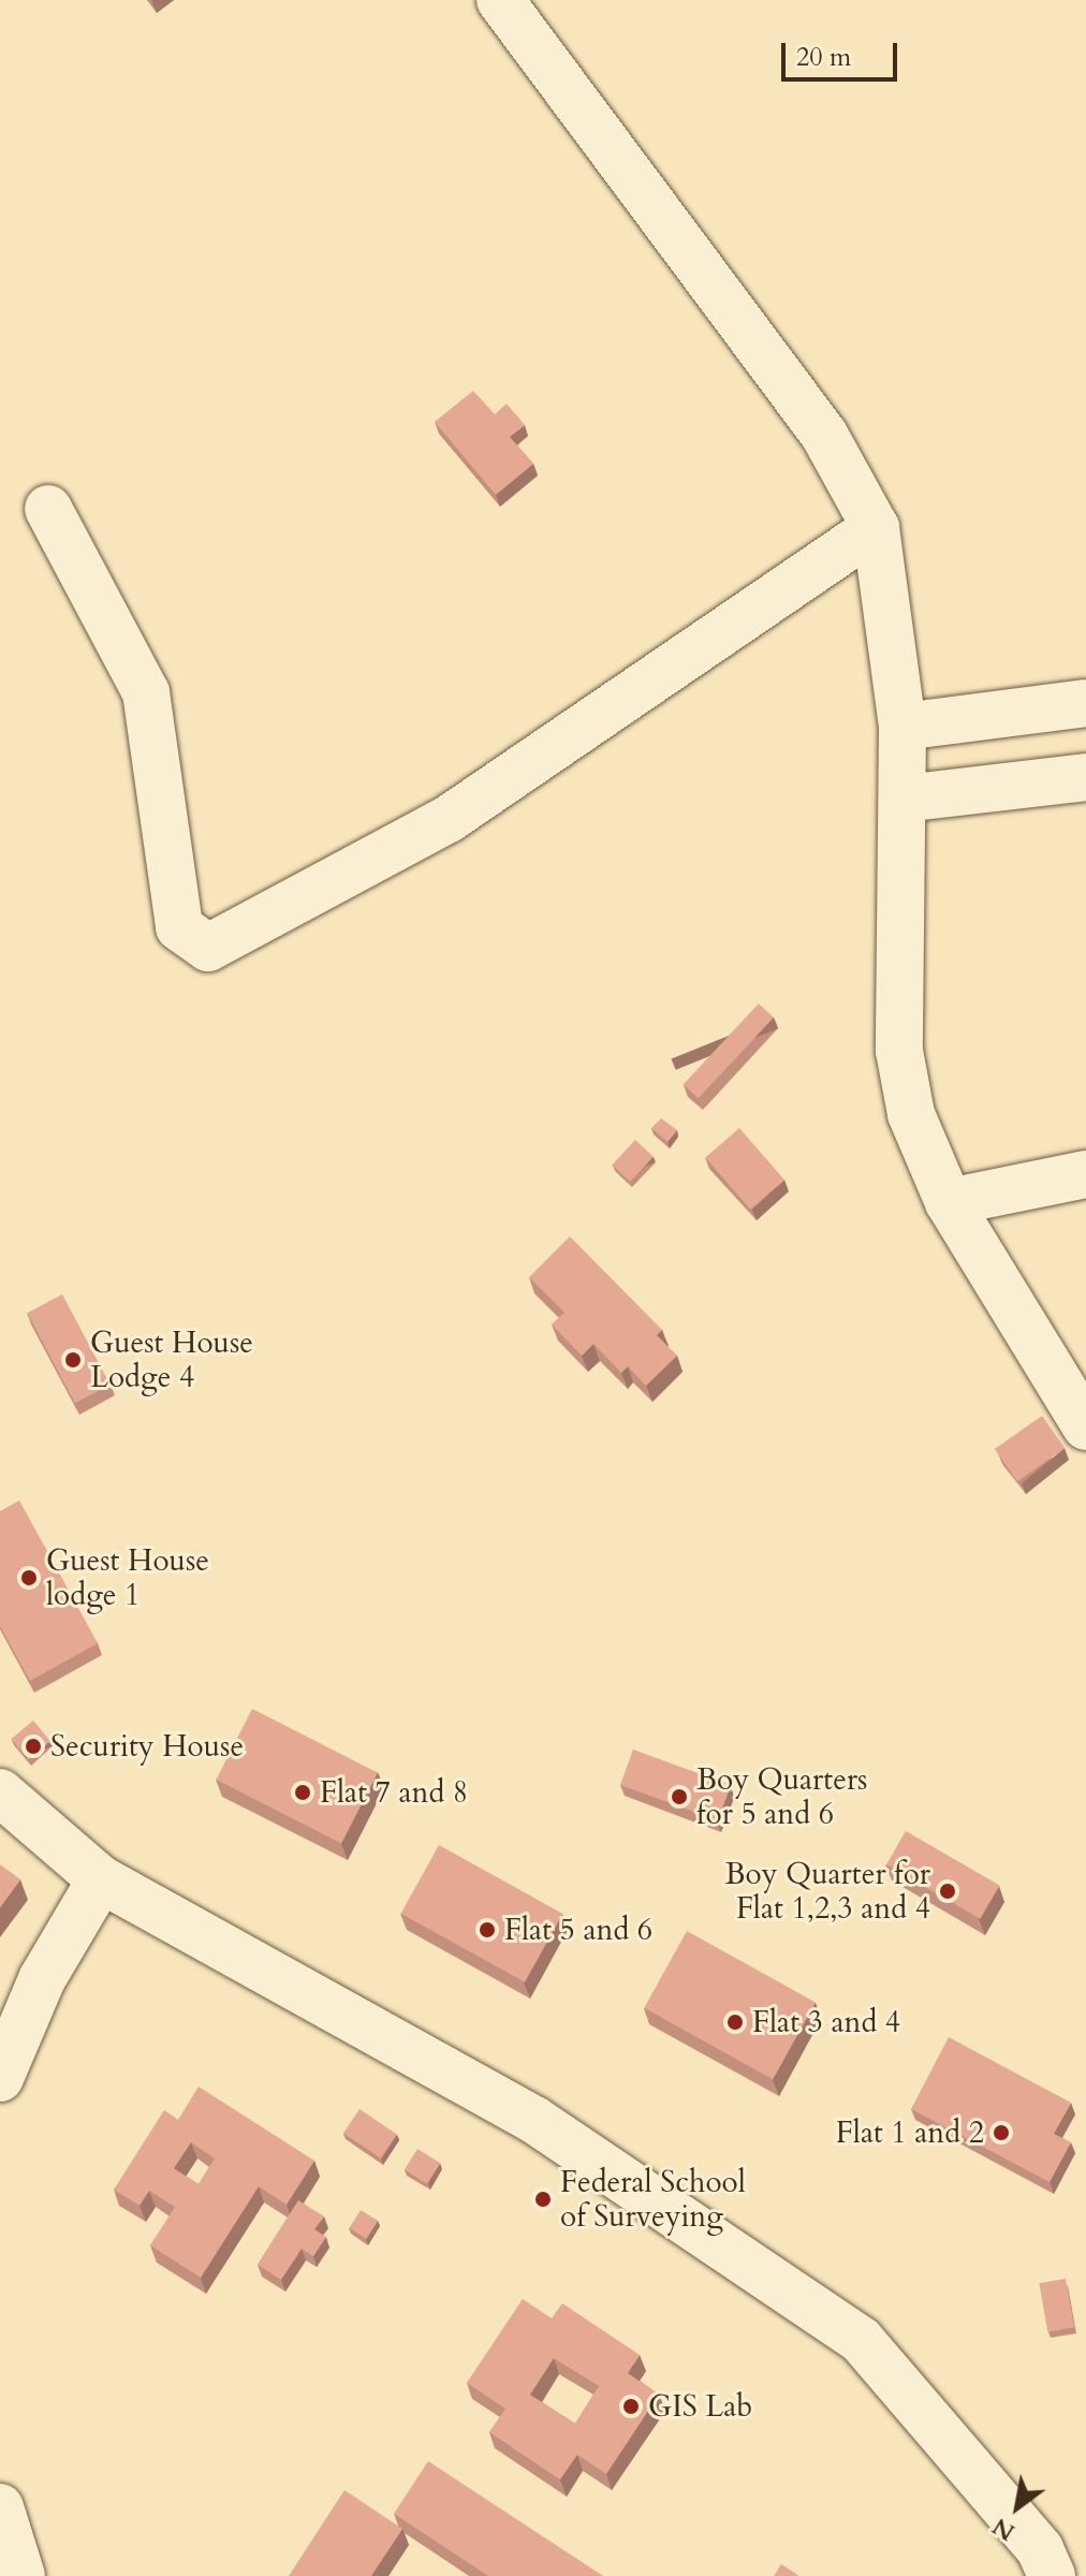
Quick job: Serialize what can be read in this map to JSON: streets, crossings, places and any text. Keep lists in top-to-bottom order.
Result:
{
  "places": [
    "Guest House Lodge 4",
    "Guest House lodge 1",
    "Security House",
    "Flat 7 and 8",
    "Boy Quarters for 5 and 6",
    "Boy Quarter for Flat 1,2,3 and 4",
    "Flat 5 and 6",
    "Flat 3 and 4",
    "Flat 1 and 2",
    "Federal School of Surveying",
    "GIS Lab"
  ],
  "scale_bar": "20 m",
  "north": "bottom left"
}
